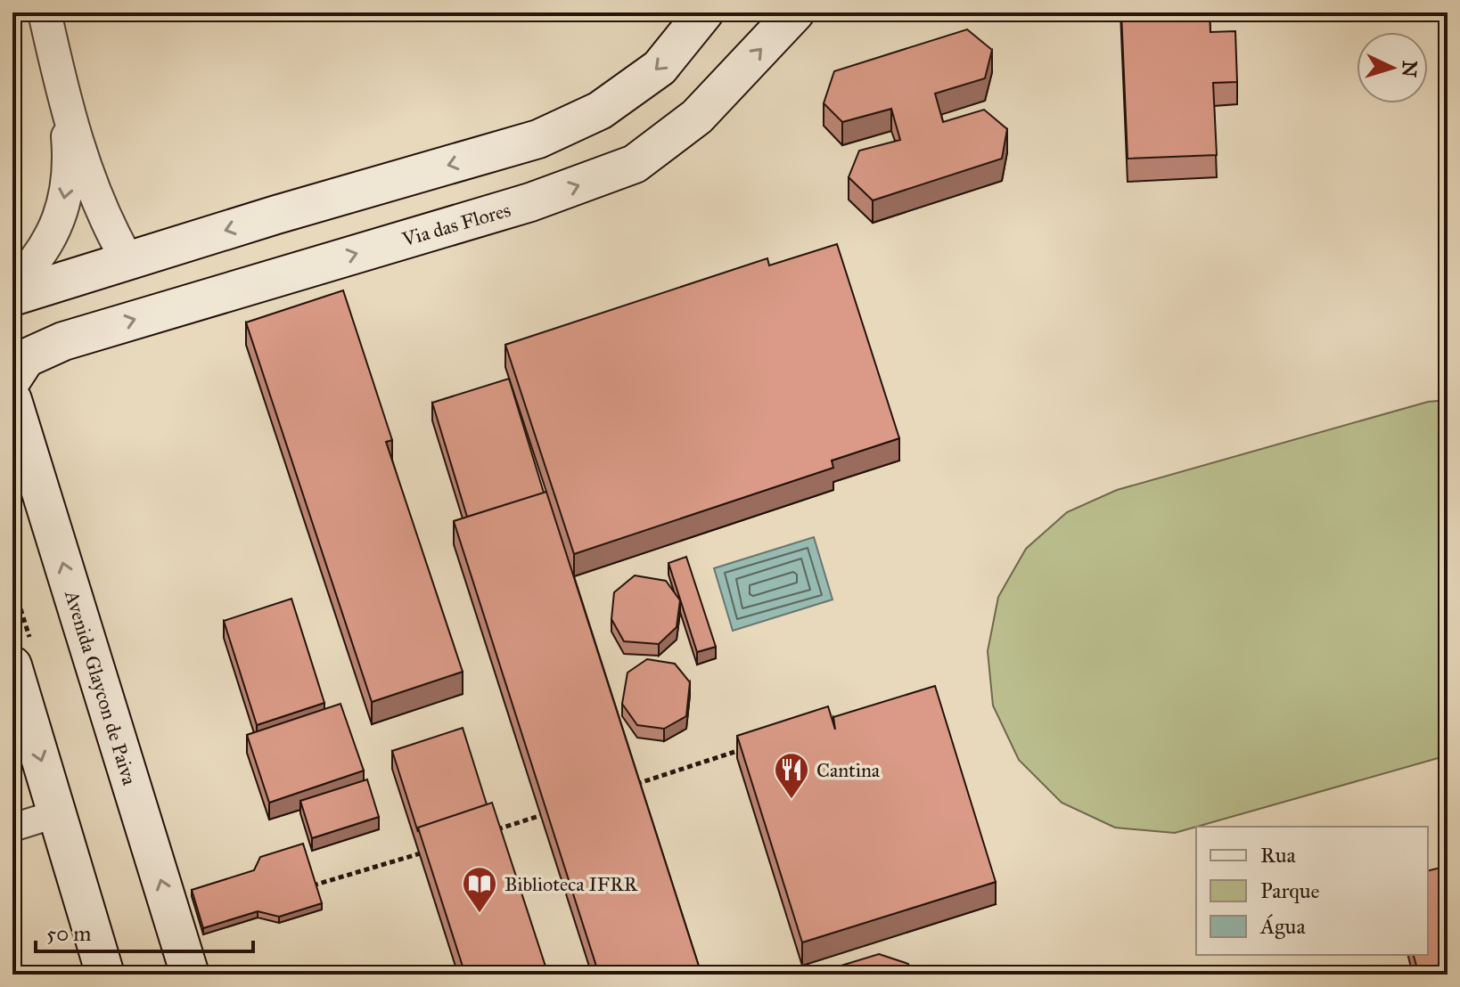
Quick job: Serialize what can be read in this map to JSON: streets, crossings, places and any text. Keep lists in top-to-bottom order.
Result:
{
  "streets": {
    "main road": ["Via das Flores", "Avenida Glaycon de Paiva"]
  },
  "places": {
    "restaurant": ["Cantina"],
    "library": ["Biblioteca IFRR"]
  },
  "legend": ["Rua", "Parque", "Água"],
  "scale_bar": "50 m",
  "north": "right"
}
